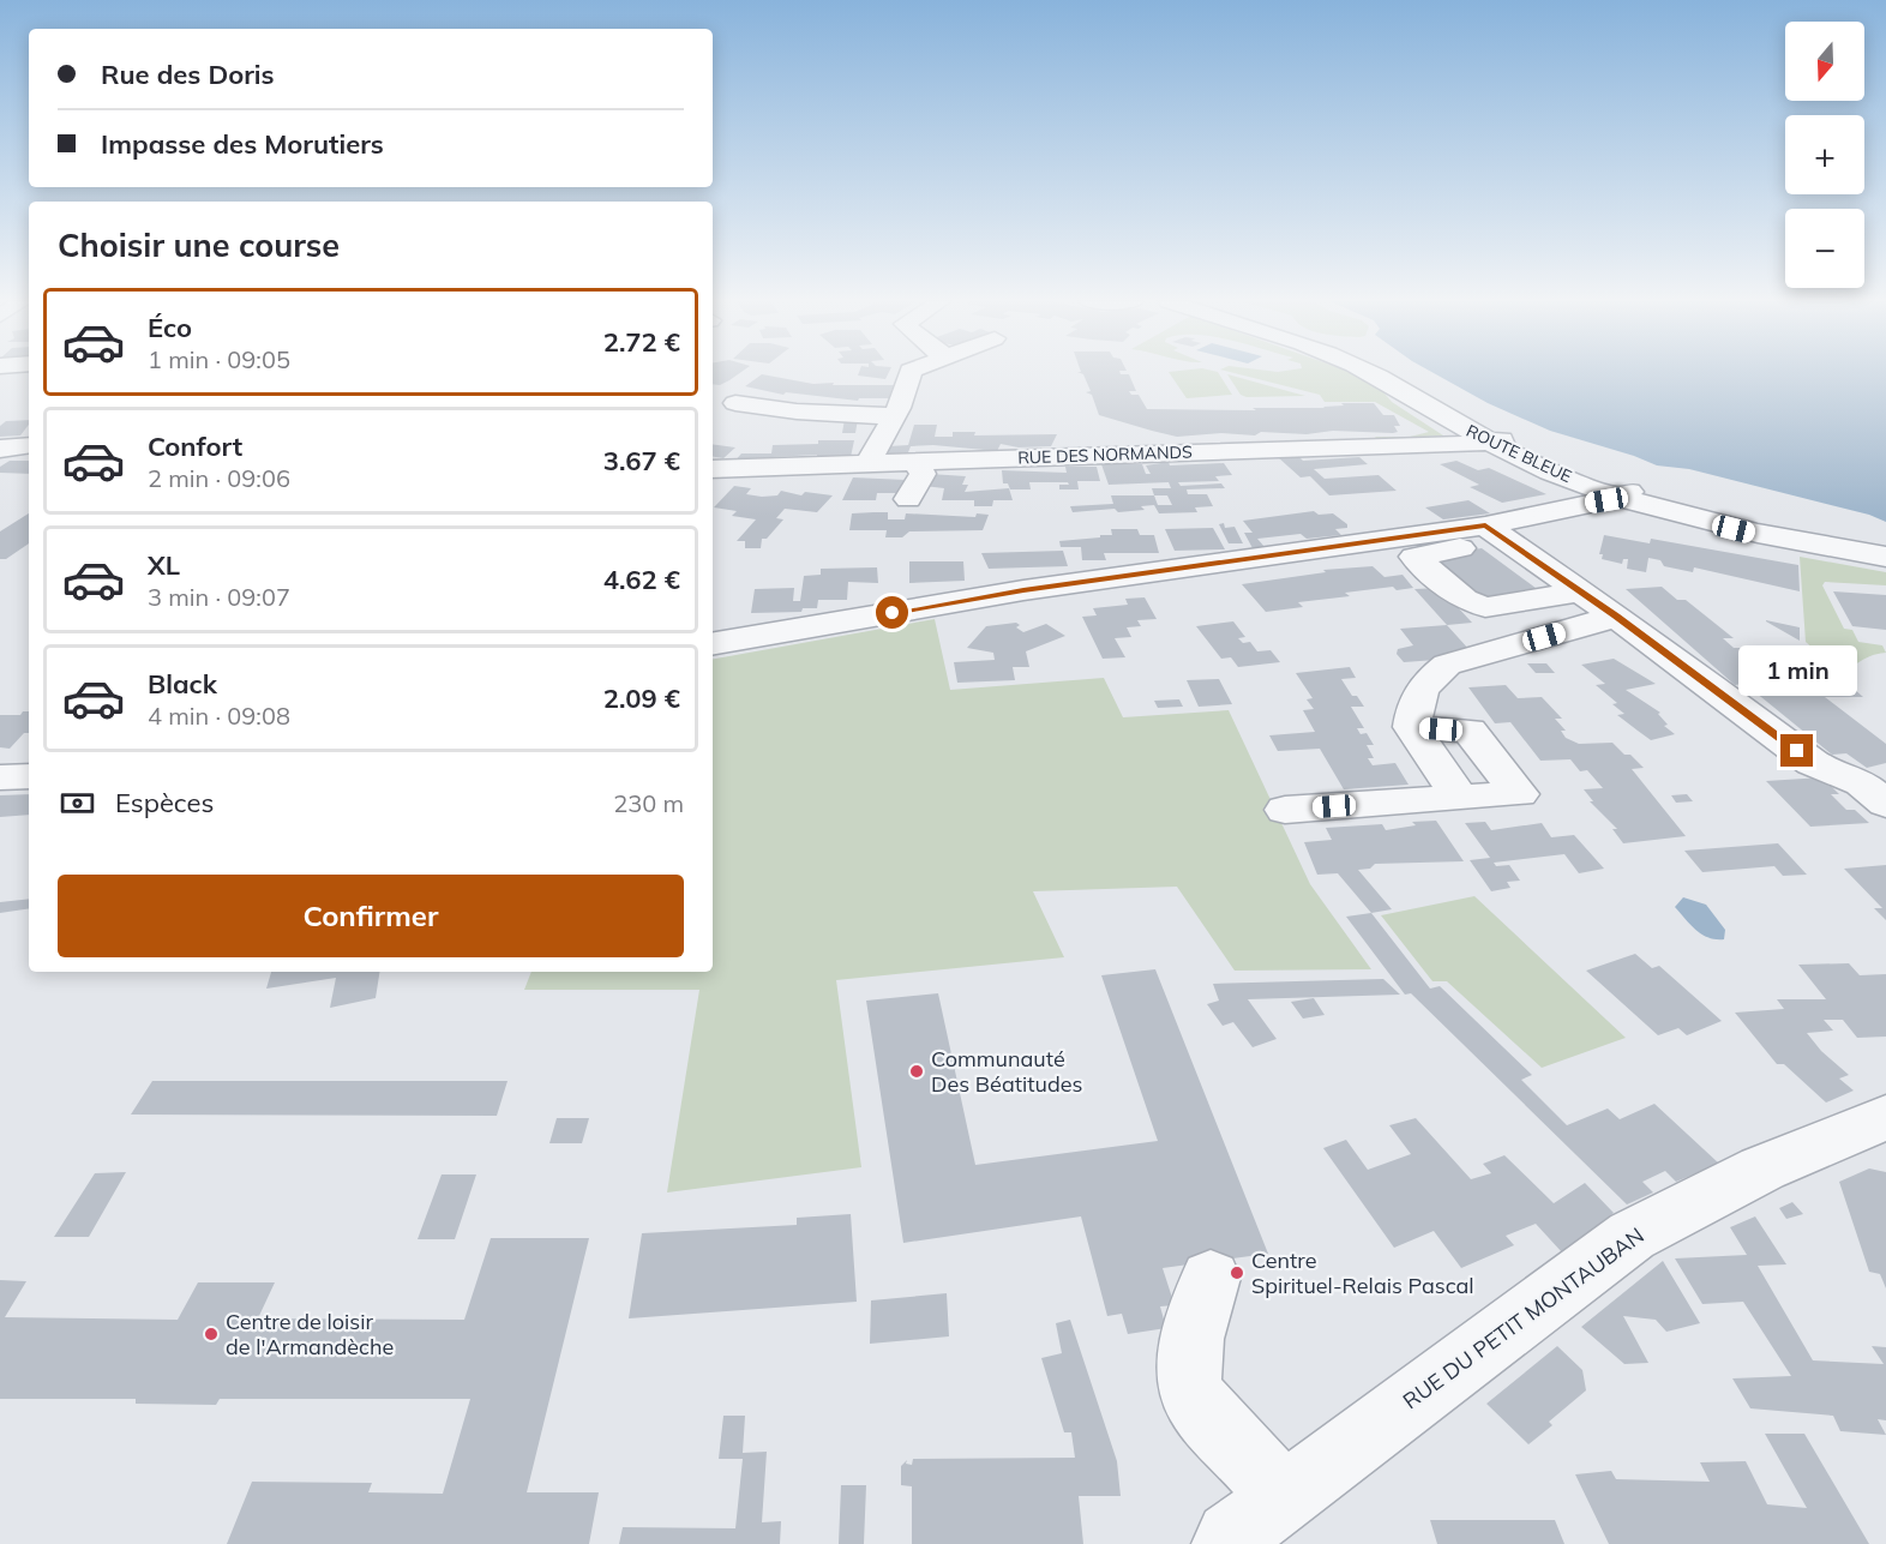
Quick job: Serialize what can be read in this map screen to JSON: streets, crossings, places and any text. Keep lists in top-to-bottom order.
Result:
{
  "streets": {
    "street": ["ROUTE BLEUE", "RUE DES NORMANDS", "RUE DU PETIT MONTAUBAN"]
  },
  "crossings": [
    ["ROUTE BLEUE", "RUE DES NORMANDS"]
  ],
  "places": ["Communauté Des Béatitudes", "Centre Spirituel-Relais Pascal", "Centre de loisir de l'Armandèche"],
  "north": "bottom",
  "page": {
    "map_buttons": ["+", "−"],
    "banner": ["Rue des Doris", "Impasse des Morutiers"],
    "heading": "Choisir une course",
    "list": [
      {
        "name": "Éco",
        "note": "1 min · 09:05",
        "value": "2.72 €"
      },
      {
        "name": "Confort",
        "note": "2 min · 09:06",
        "value": "3.67 €"
      },
      {
        "name": "XL",
        "note": "3 min · 09:07",
        "value": "4.62 €"
      },
      {
        "name": "Black",
        "note": "4 min · 09:08",
        "value": "2.09 €"
      }
    ],
    "bubble": "1 min",
    "pay": ["Espèces", "230 m"],
    "buttons": "Confirmer"
  }
}
